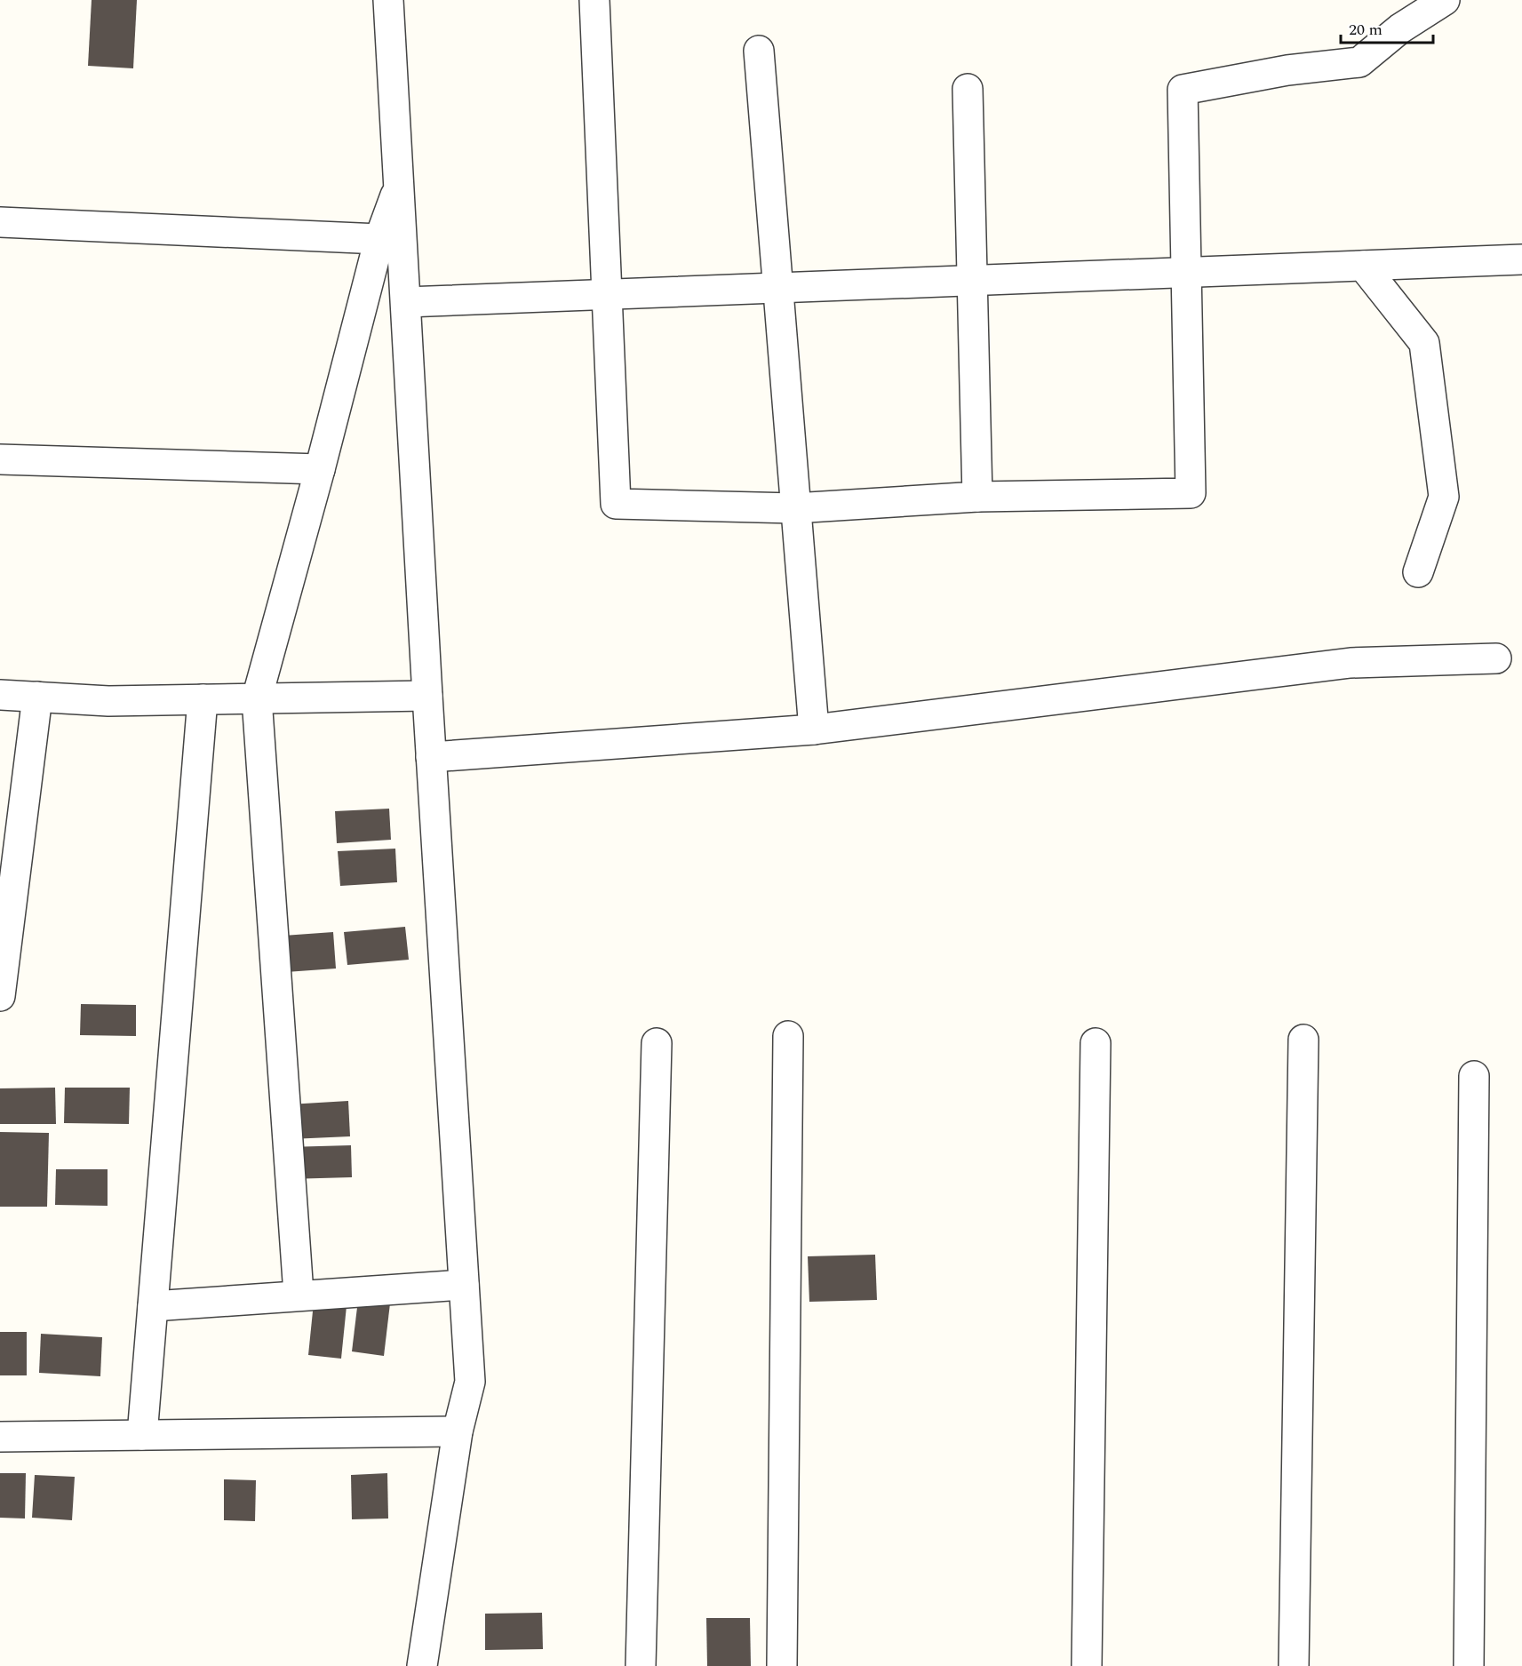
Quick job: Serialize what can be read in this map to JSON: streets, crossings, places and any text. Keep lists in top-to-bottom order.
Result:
{
  "scale_bar": "20 m"
}
